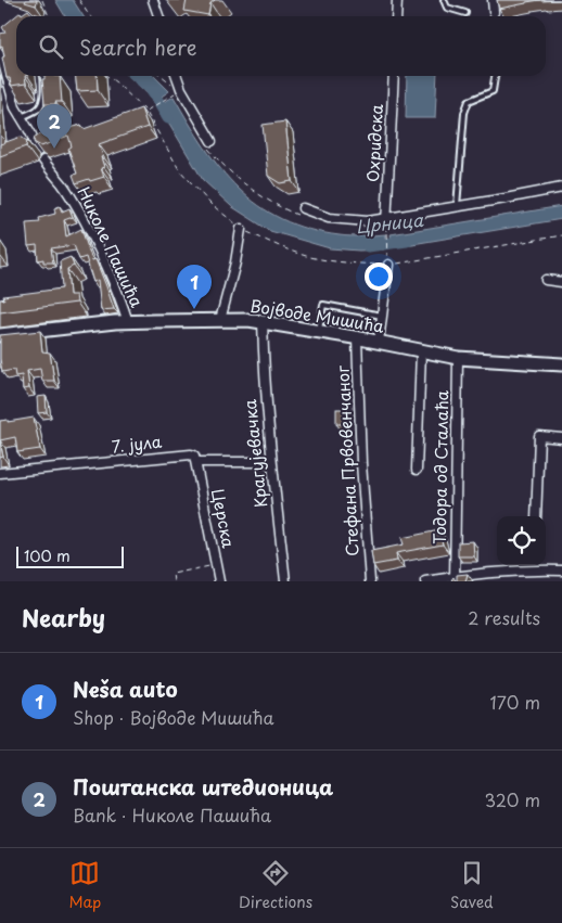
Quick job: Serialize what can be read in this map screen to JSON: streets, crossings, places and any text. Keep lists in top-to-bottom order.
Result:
{
  "streets": {
    "main road": ["Војводе Мишића"],
    "street": [
      "Охридска",
      "Николе Пашића",
      "7. јула",
      "Крагујевачка",
      "Стефана Првовенчаног",
      "Тодора од Сталаћа",
      "Церска"
    ]
  },
  "crossings": [
    ["Николе Пашића", "Војводе Мишића"],
    ["Војводе Мишића", "Крагујевачка"],
    ["Војводе Мишића", "Стефана Првовенчаног"],
    ["Војводе Мишића", "Тодора од Сталаћа"],
    ["7. јула", "Крагујевачка"],
    ["7. јула", "Церска"]
  ],
  "water": ["Црница"],
  "scale_bar": "100 m",
  "page": {
    "search": "Search here",
    "pins": ["2", "1"],
    "scale": "100 m",
    "heading": ["Nearby", "2 results"],
    "list": [
      {
        "mark": "1",
        "name": "Neša auto",
        "note": "Shop · Војводе Мишића",
        "value": "170 m"
      },
      {
        "mark": "2",
        "name": "Поштанска штедионица",
        "note": "Bank · Николе Пашића",
        "value": "320 m"
      }
    ],
    "nav": ["Map", "Directions", "Saved"]
  }
}
